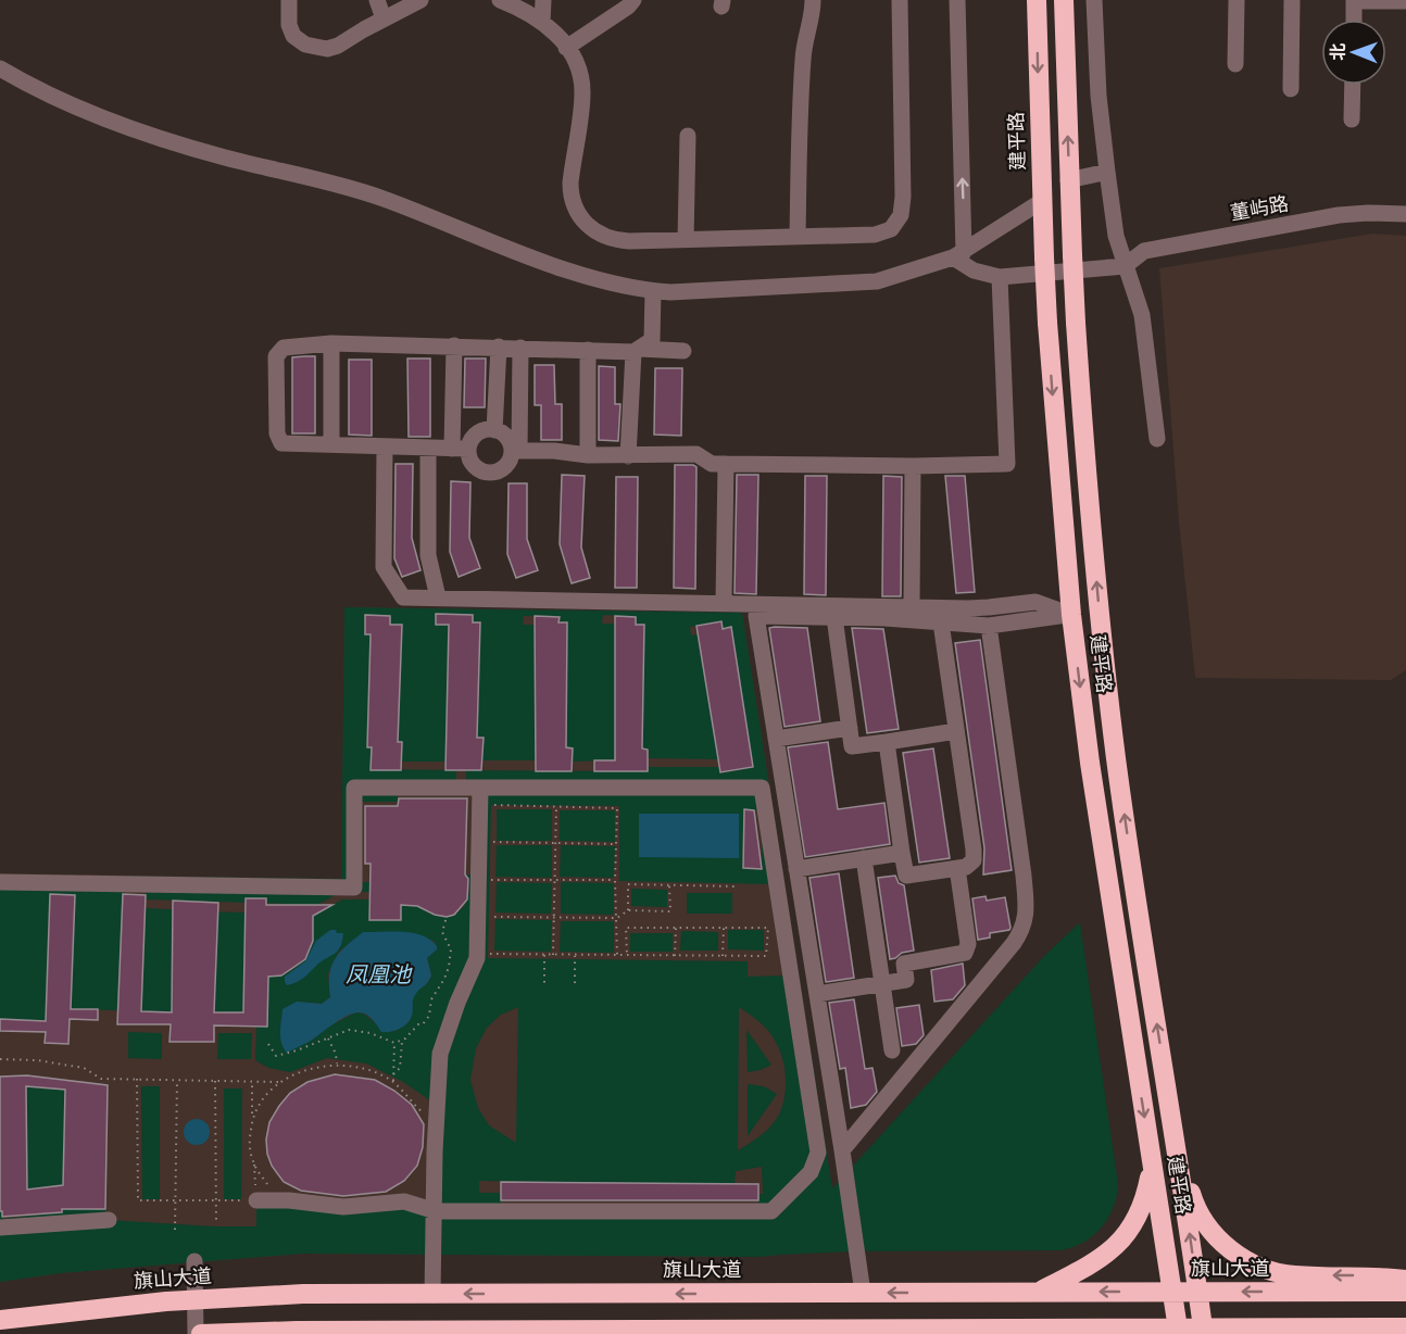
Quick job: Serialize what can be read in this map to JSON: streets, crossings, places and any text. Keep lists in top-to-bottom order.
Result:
{
  "streets": {
    "highway": ["建平路", "旗山大道"],
    "street": ["董屿路"]
  },
  "crossings": [
    ["建平路", "旗山大道"]
  ],
  "water": ["凤凰池"],
  "north": "left"
}
